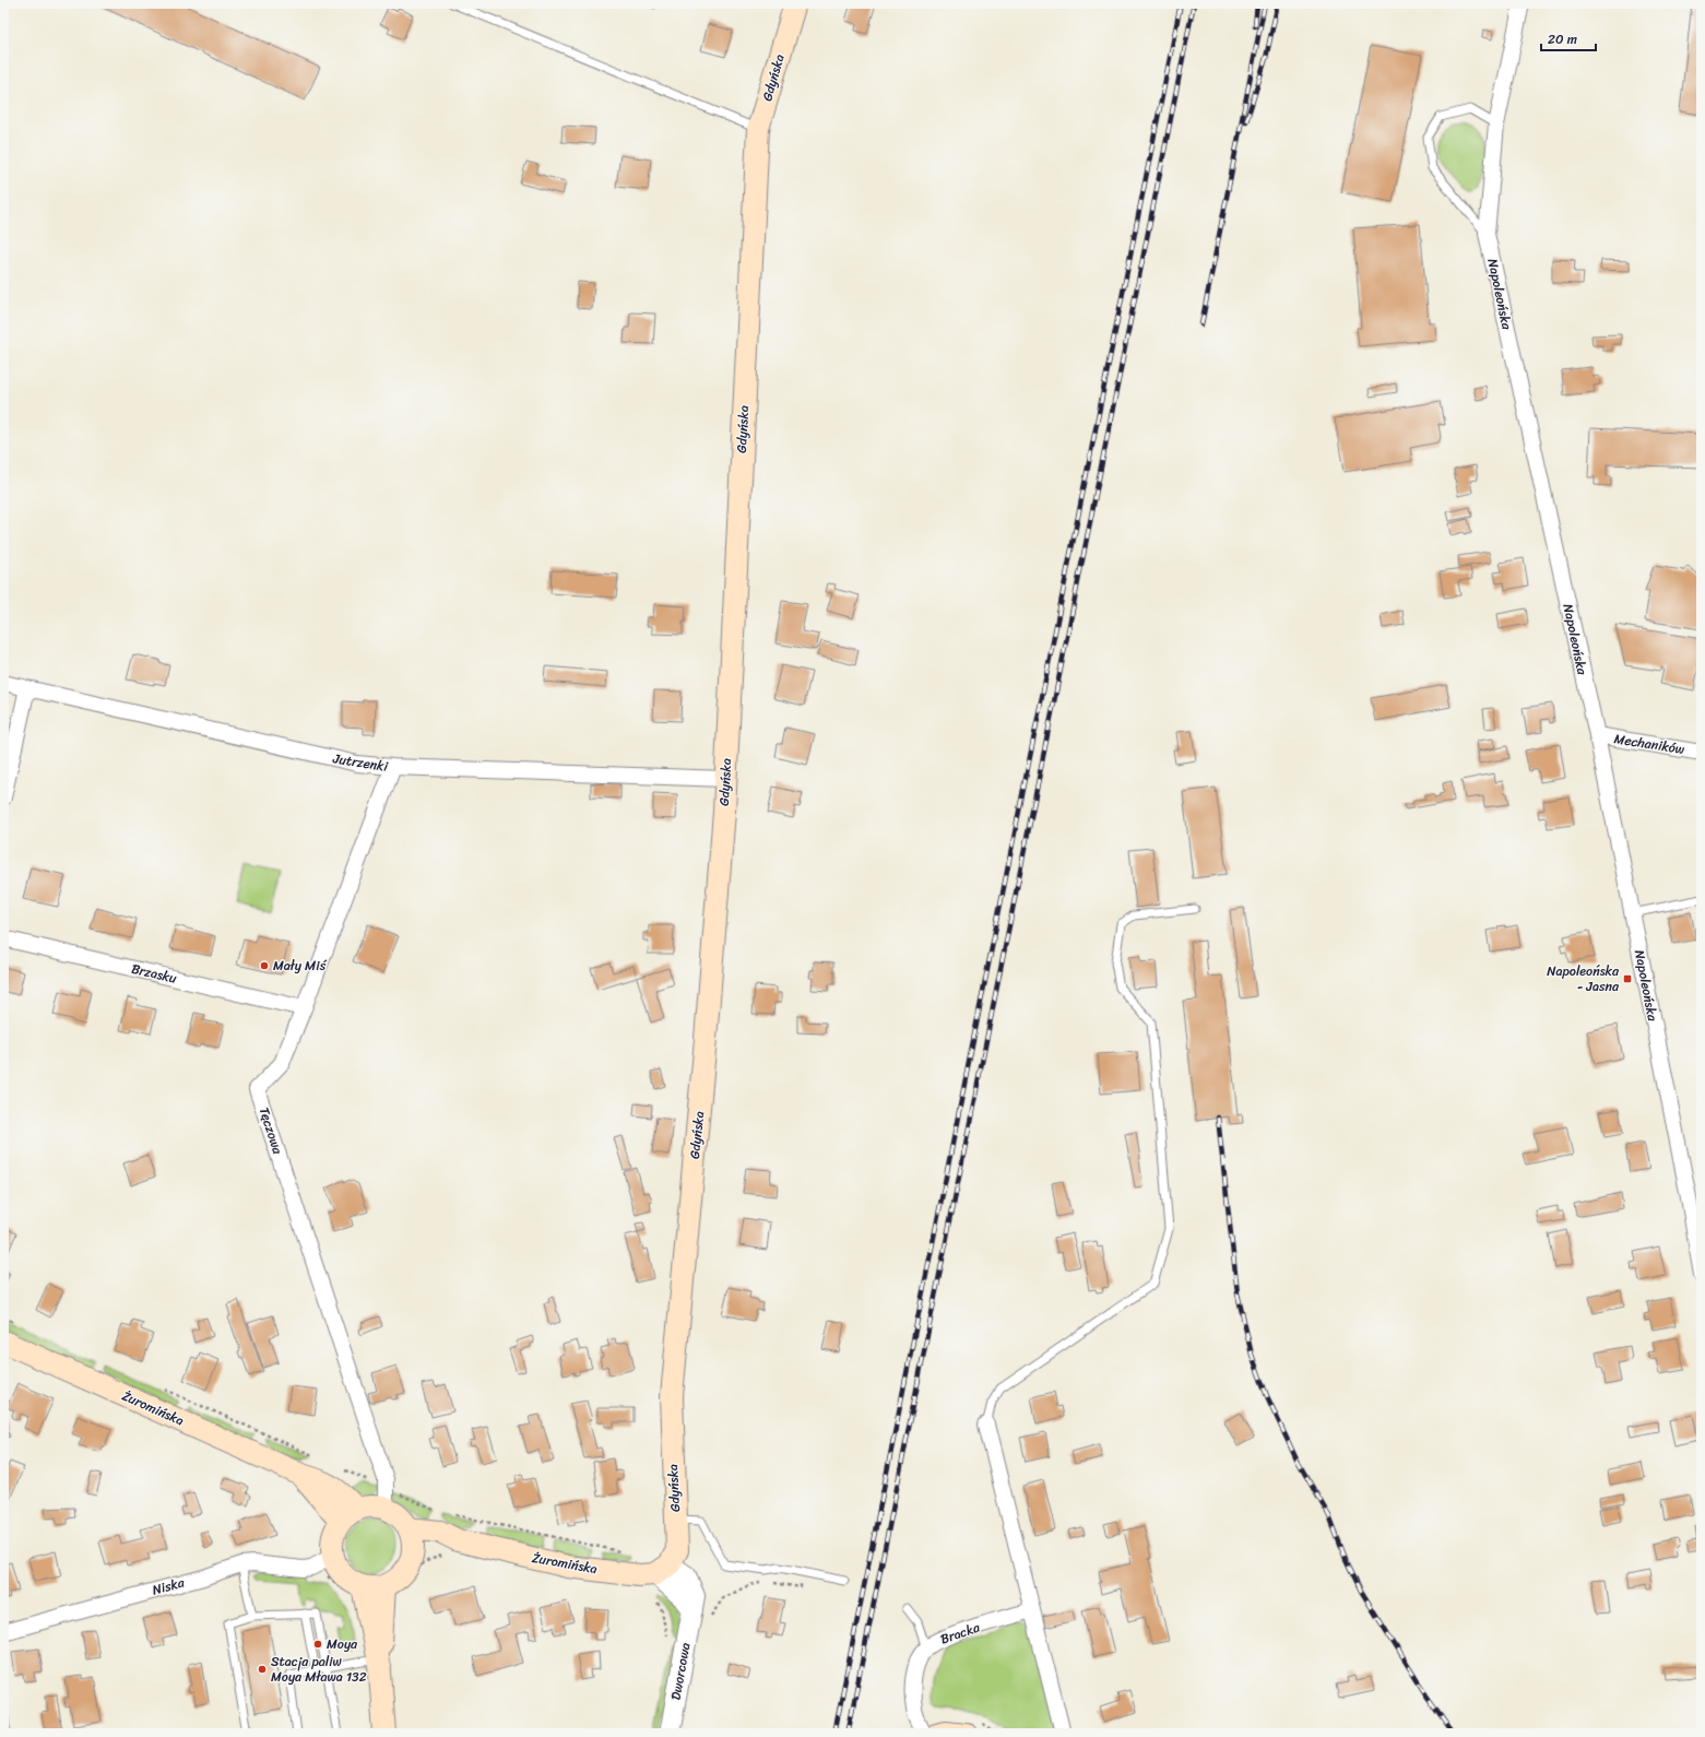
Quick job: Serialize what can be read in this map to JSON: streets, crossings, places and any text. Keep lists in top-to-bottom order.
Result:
{
  "streets": {
    "main road": ["Gdyńska", "Żuromińska"],
    "street": [
      "Napoleońska",
      "Mechaników",
      "Jutrzenki",
      "Brzasku",
      "Tęczowa",
      "Niska",
      "Bracka",
      "Dworcowa"
    ]
  },
  "crossings": [
    ["Gdyńska", "Jutrzenki"],
    ["Gdyńska", "Żuromińska"],
    ["Gdyńska", "Dworcowa"],
    ["Napoleońska", "Mechaników"],
    ["Jutrzenki", "Tęczowa"],
    ["Brzasku", "Tęczowa"],
    ["Tęczowa", "Żuromińska"],
    ["Tęczowa", "Niska"],
    ["Żuromińska", "Niska"],
    ["Żuromińska", "Dworcowa"]
  ],
  "places": {
    "other": ["Mały Miś", "Moya", "Stacja paliw Moya Mława 132"],
    "transit": ["Napoleońska - Jasna"]
  },
  "scale_bar": "20 m"
}
